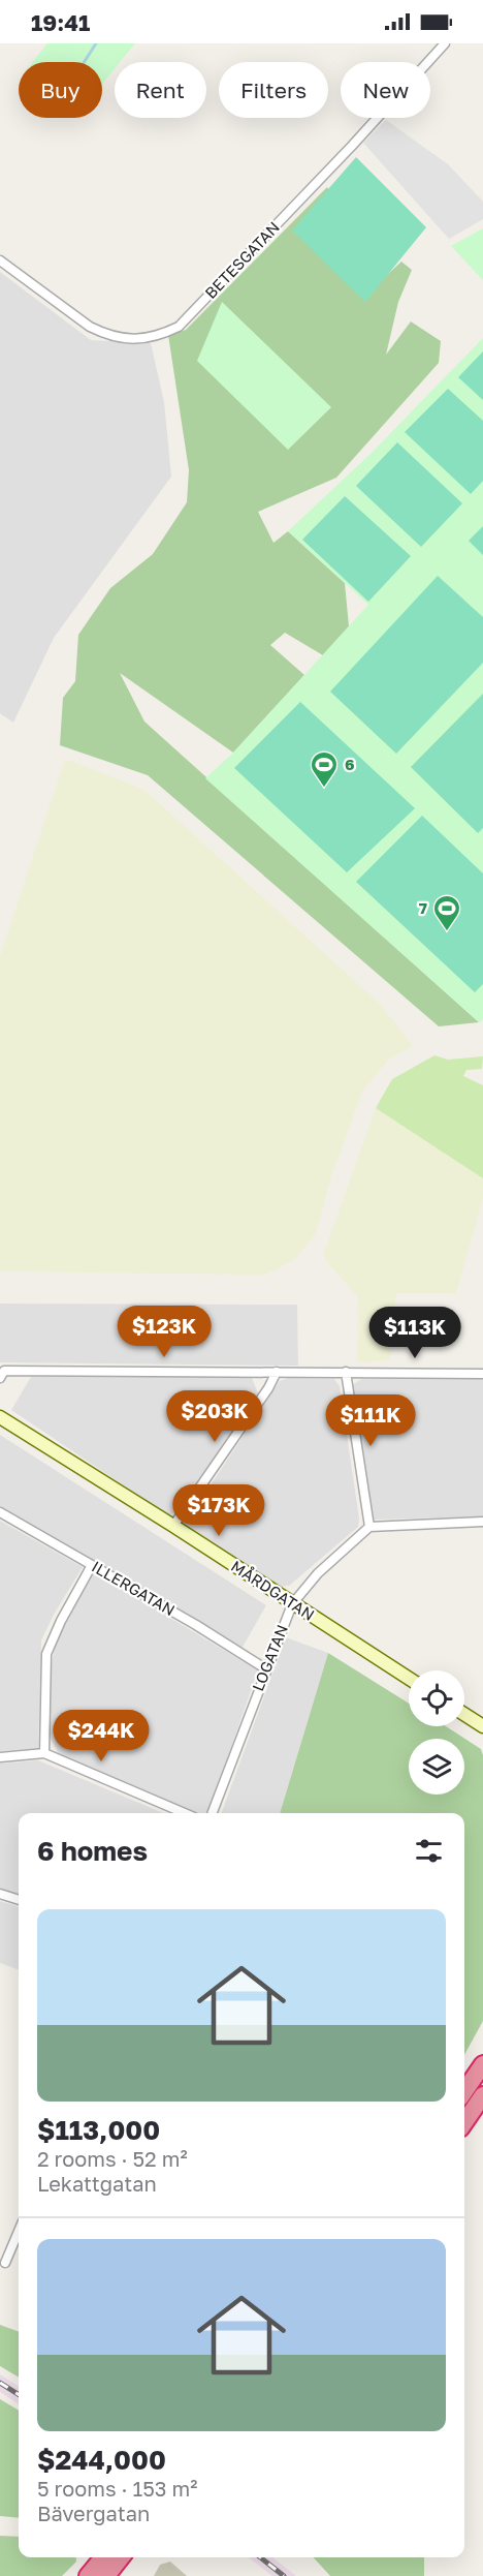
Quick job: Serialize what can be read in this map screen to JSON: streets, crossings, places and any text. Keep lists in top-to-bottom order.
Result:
{
  "streets": {
    "street": [
      "BETESGATAN",
      "ILLERGATAN",
      "MÅRDGATAN",
      "LOGATAN"
    ]
  },
  "crossings": [
    ["ILLERGATAN", "LOGATAN"],
    ["MÅRDGATAN", "LOGATAN"]
  ],
  "places": {
    "sports": ["6", "7"]
  },
  "page": {
    "status": "19:41",
    "chip": [
      "Buy",
      "Rent",
      "Filters",
      "New"
    ],
    "price": [
      "$123K",
      "$113K",
      "$203K",
      "$111K",
      "$173K",
      "$244K"
    ],
    "heading": "6 homes",
    "list": [
      {
        "name": "$113,000",
        "note": "2 rooms · 52 m² · Lekattgatan"
      },
      {
        "name": "$244,000",
        "note": "5 rooms · 153 m² · Bävergatan"
      }
    ]
  }
}
